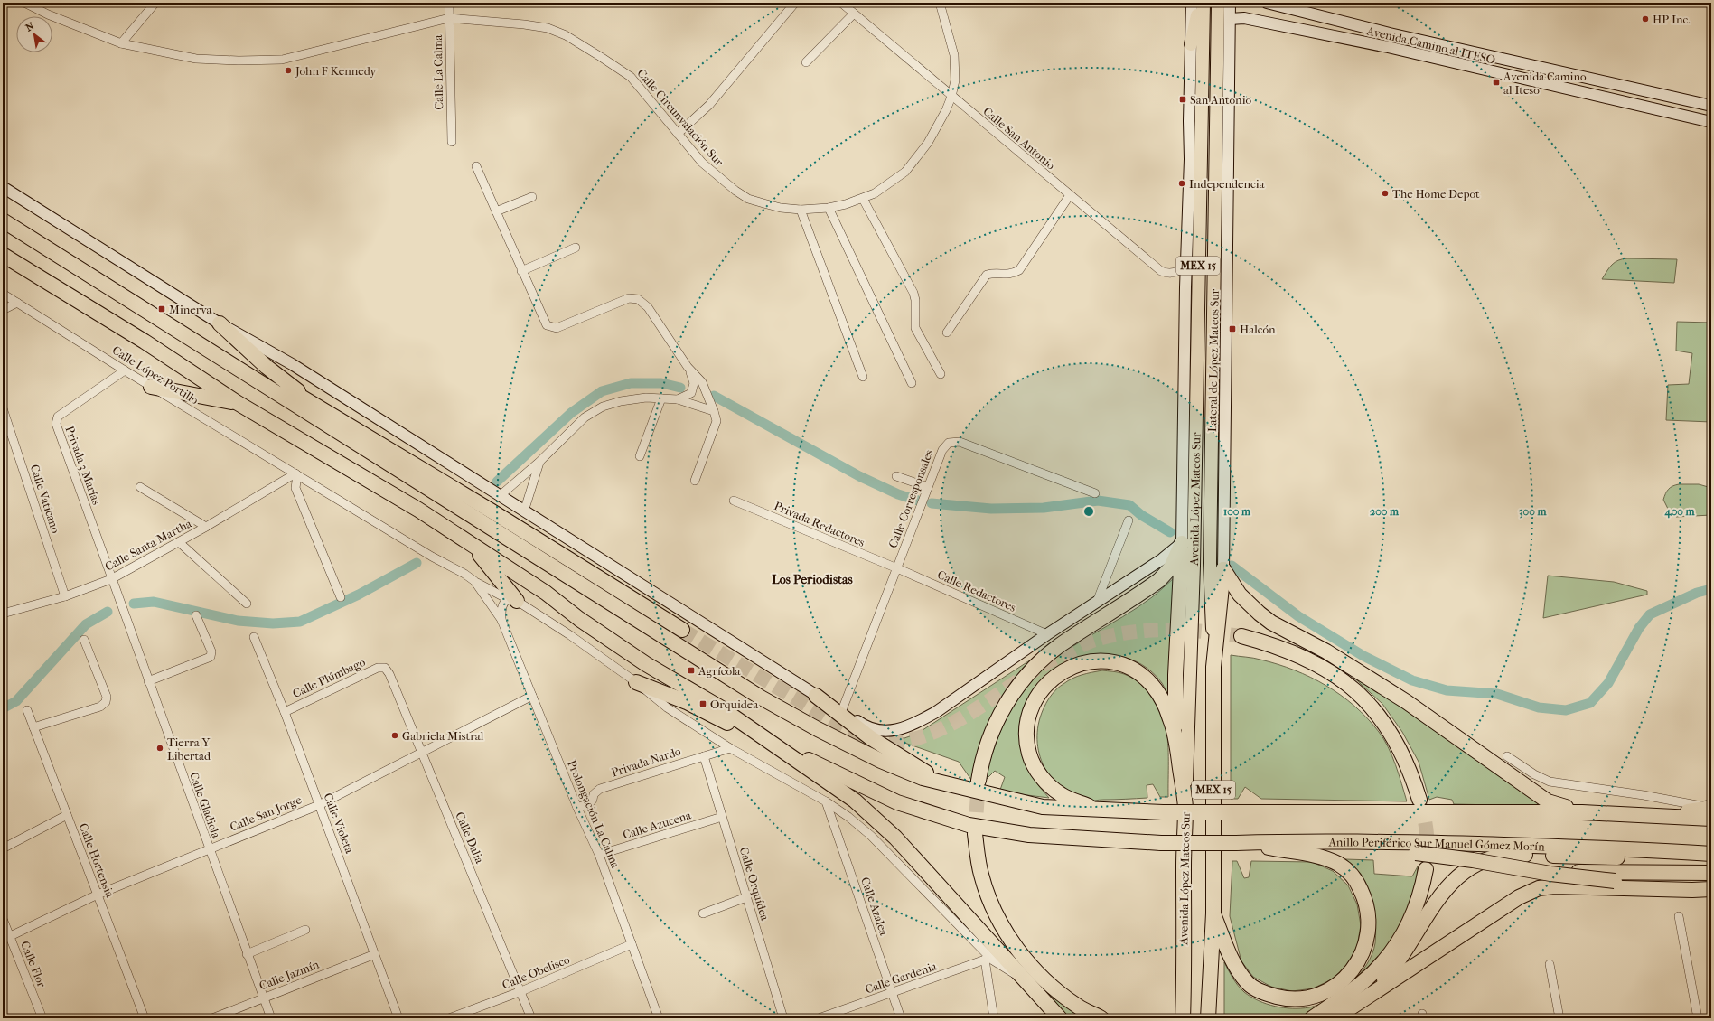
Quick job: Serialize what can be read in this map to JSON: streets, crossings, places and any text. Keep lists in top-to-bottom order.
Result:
{
  "streets": {
    "highway": ["MEX 15", "Avenida López Mateos Sur", "Anillo Periférico Sur Manuel Gómez Morín"],
    "main road": ["Avenida Camino al ITESO", "Lateral de López Mateos Sur"],
    "street": [
      "Calle La Calma",
      "Calle Circunvalación Sur",
      "Calle San Antonio",
      "Calle López Portillo",
      "Privada 3 Marías",
      "Calle Vaticano",
      "Calle Corresponsales",
      "Privada Redactores",
      "Calle Santa Martha",
      "Calle Redactores",
      "Calle Plúmbago",
      "Privada Nardo",
      "Calle Gladiola",
      "Calle San Jorge",
      "Prolongación La Calma",
      "Calle Violeta",
      "Calle Azucena",
      "Calle Dalia",
      "Calle Hortensia",
      "Calle Orquídea",
      "Calle Azalea",
      "Calle Flor",
      "Calle Obelisco",
      "Calle Jazmín",
      "Calle Gardenia"
    ]
  },
  "crossings": [
    ["Avenida Camino al ITESO", "Lateral de López Mateos Sur"],
    ["Calle La Calma", "Calle Circunvalación Sur"],
    ["Calle Circunvalación Sur", "Calle San Antonio"],
    ["Calle López Portillo", "Privada 3 Marías"],
    ["Calle López Portillo", "Calle Santa Martha"],
    ["Calle López Portillo", "Prolongación La Calma"],
    ["Privada 3 Marías", "Calle Santa Martha"],
    ["Privada 3 Marías", "Calle Gladiola"],
    ["Calle Vaticano", "Calle Santa Martha"],
    ["Calle Corresponsales", "Privada Redactores"],
    ["Calle Corresponsales", "Calle Redactores"],
    ["Privada Redactores", "Calle Redactores"],
    ["Calle Santa Martha", "Calle Gladiola"],
    ["Calle Plúmbago", "Calle Violeta"],
    ["Calle Plúmbago", "Calle Dalia"],
    ["Privada Nardo", "Prolongación La Calma"],
    ["Privada Nardo", "Calle Orquídea"],
    ["Calle Gladiola", "Calle San Jorge"],
    ["Calle Gladiola", "Calle Jazmín"],
    ["Calle San Jorge", "Prolongación La Calma"],
    ["Calle San Jorge", "Calle Violeta"],
    ["Calle San Jorge", "Calle Dalia"],
    ["Calle San Jorge", "Calle Hortensia"],
    ["Calle San Jorge", "Calle Flor"],
    ["Prolongación La Calma", "Calle Azucena"],
    ["Prolongación La Calma", "Calle Obelisco"],
    ["Calle Violeta", "Calle Jazmín"],
    ["Calle Azucena", "Calle Orquídea"],
    ["Calle Dalia", "Calle Obelisco"],
    ["Calle Azalea", "Calle Gardenia"]
  ],
  "districts": ["Los Periodistas"],
  "places": {
    "other": [
      "HP Inc.",
      "John F Kennedy",
      "Independencia",
      "The Home Depot",
      "Gabriela Mistral",
      "Tierra Y Libertad"
    ],
    "transit": [
      "Avenida Camino al Iteso",
      "San Antonio",
      "Minerva",
      "Halcón",
      "Agrícola",
      "Orquidea"
    ]
  },
  "north": "top left",
  "rings": [
    "100 m",
    "200 m",
    "300 m",
    "400 m"
  ]
}
